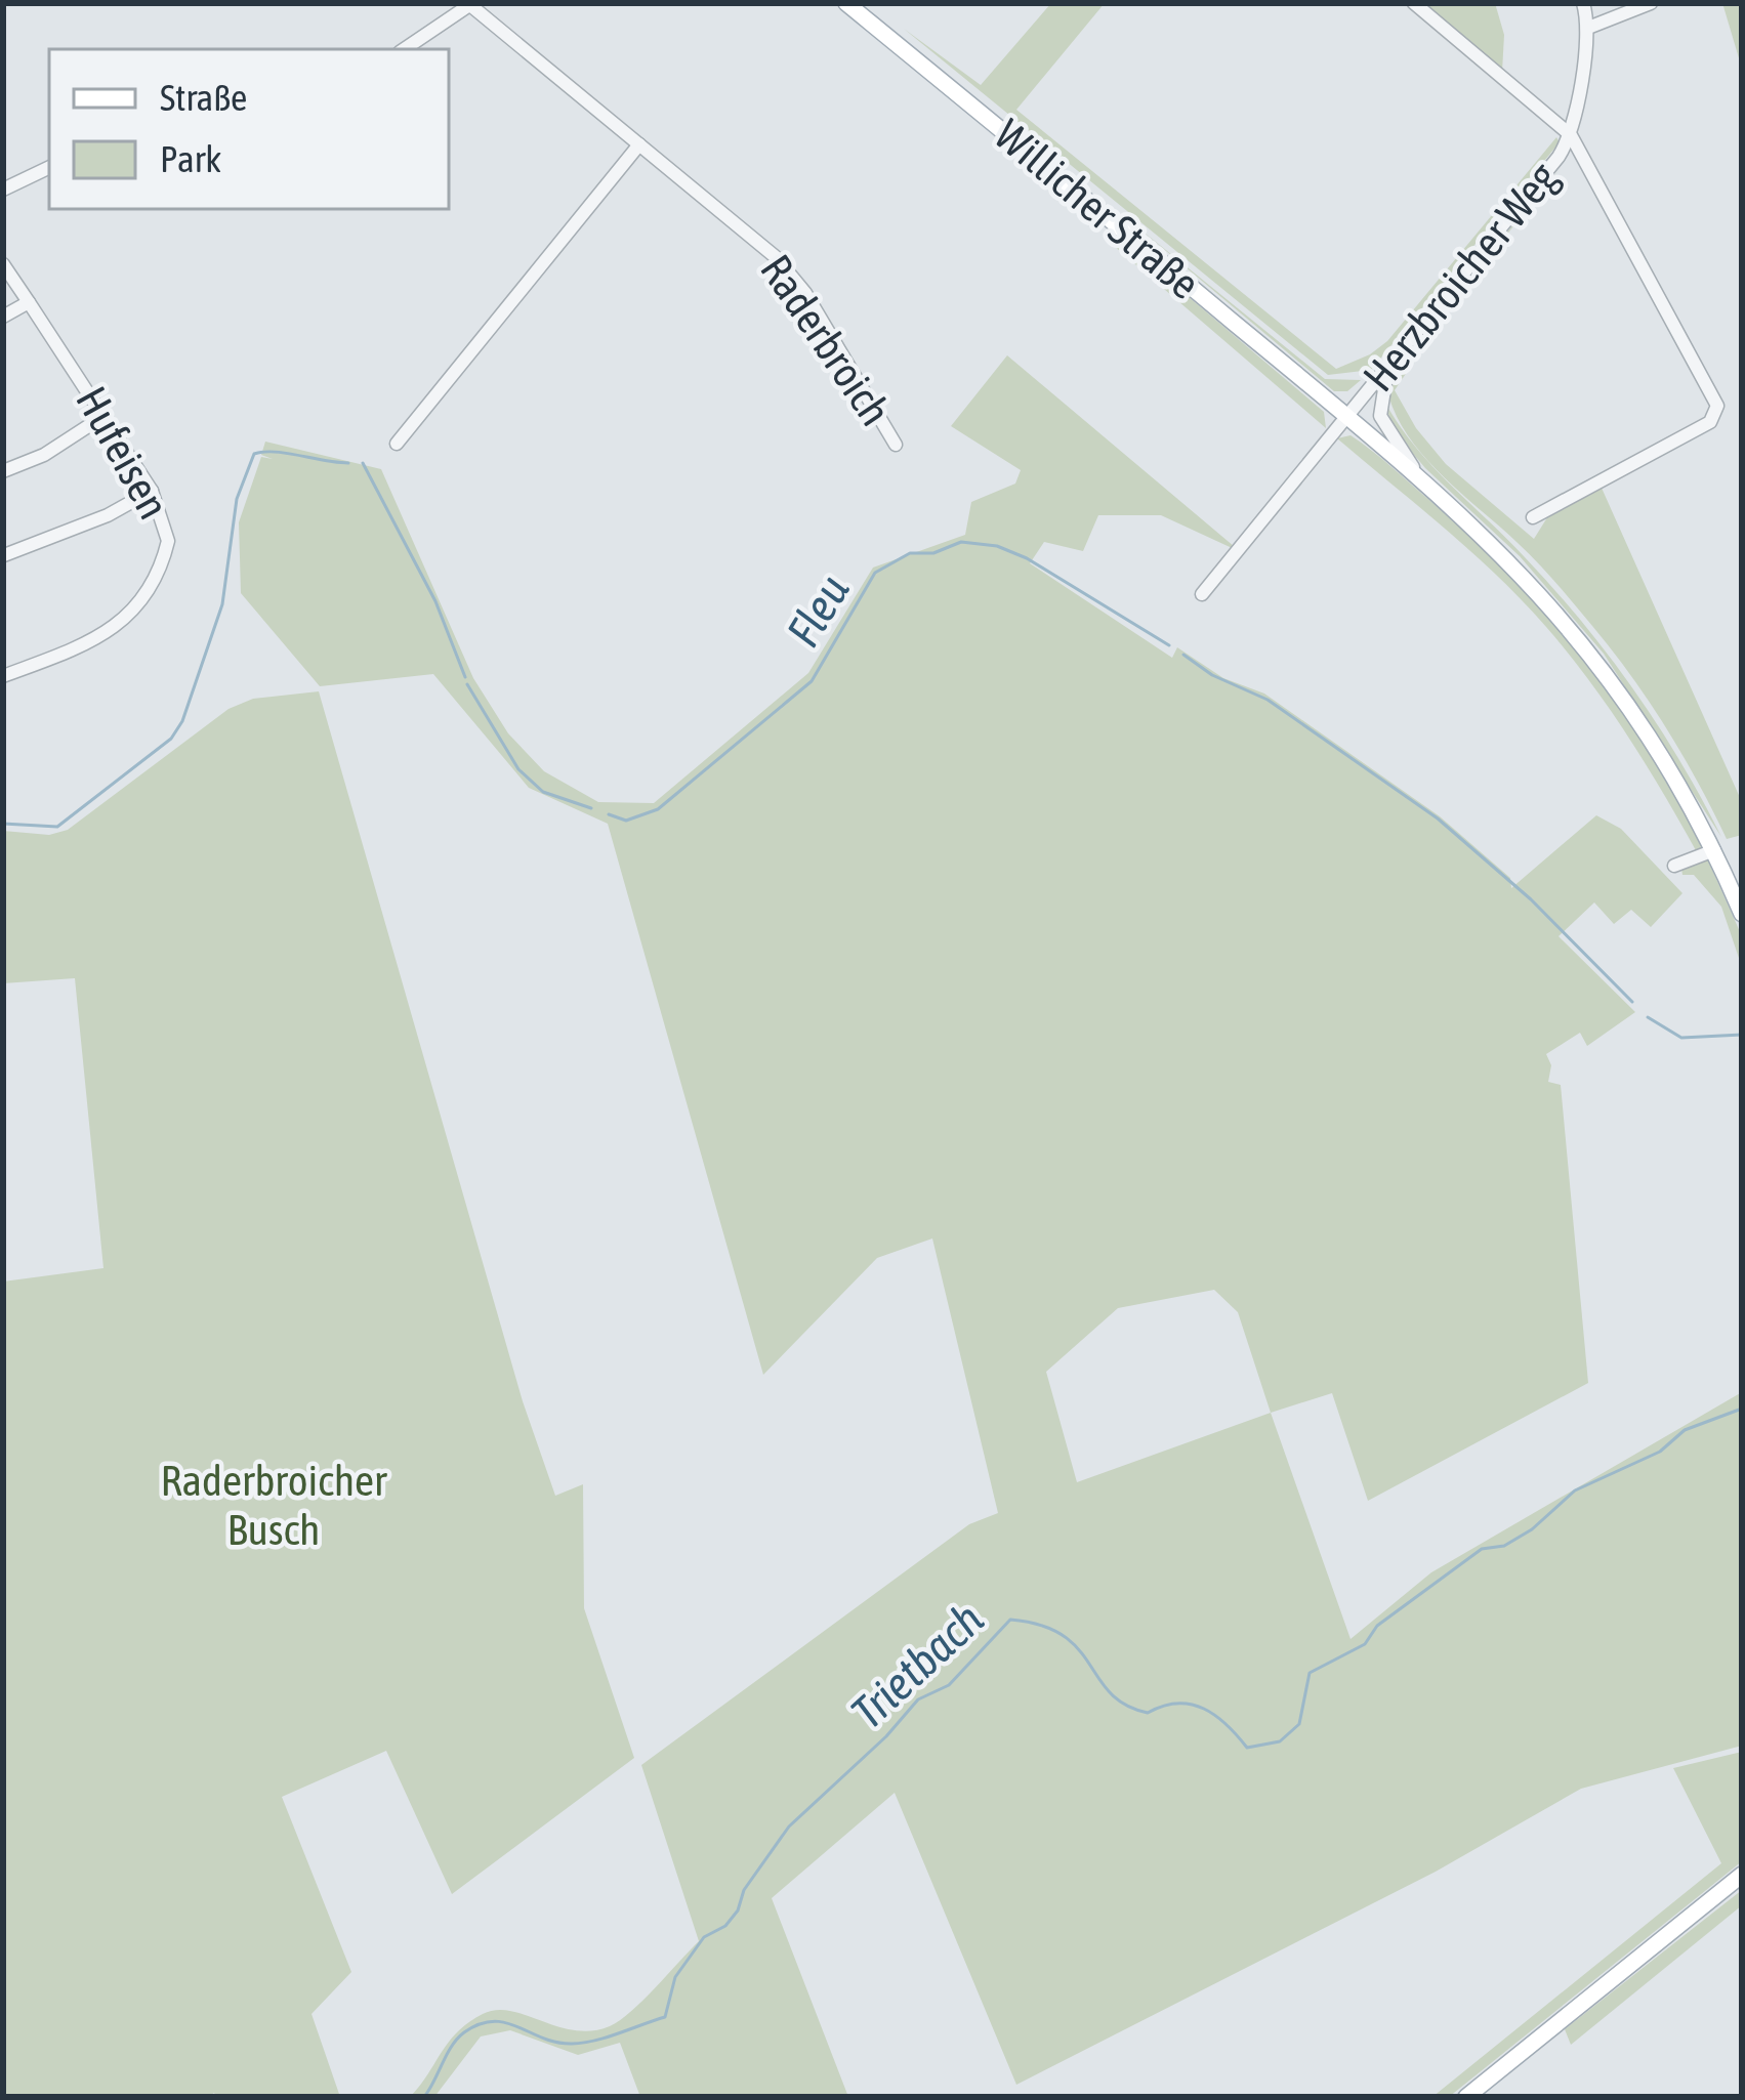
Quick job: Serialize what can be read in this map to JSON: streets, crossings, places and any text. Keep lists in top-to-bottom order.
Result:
{
  "streets": {
    "main road": ["Willicher Straße"],
    "street": ["Herzbroicher Weg", "Raderbroich", "Hufeisen"]
  },
  "crossings": [
    ["Willicher Straße", "Herzbroicher Weg"]
  ],
  "water": ["Fleu", "Trietbach"],
  "parks": ["Raderbroicher Busch"],
  "legend": ["Straße", "Park"]
}
